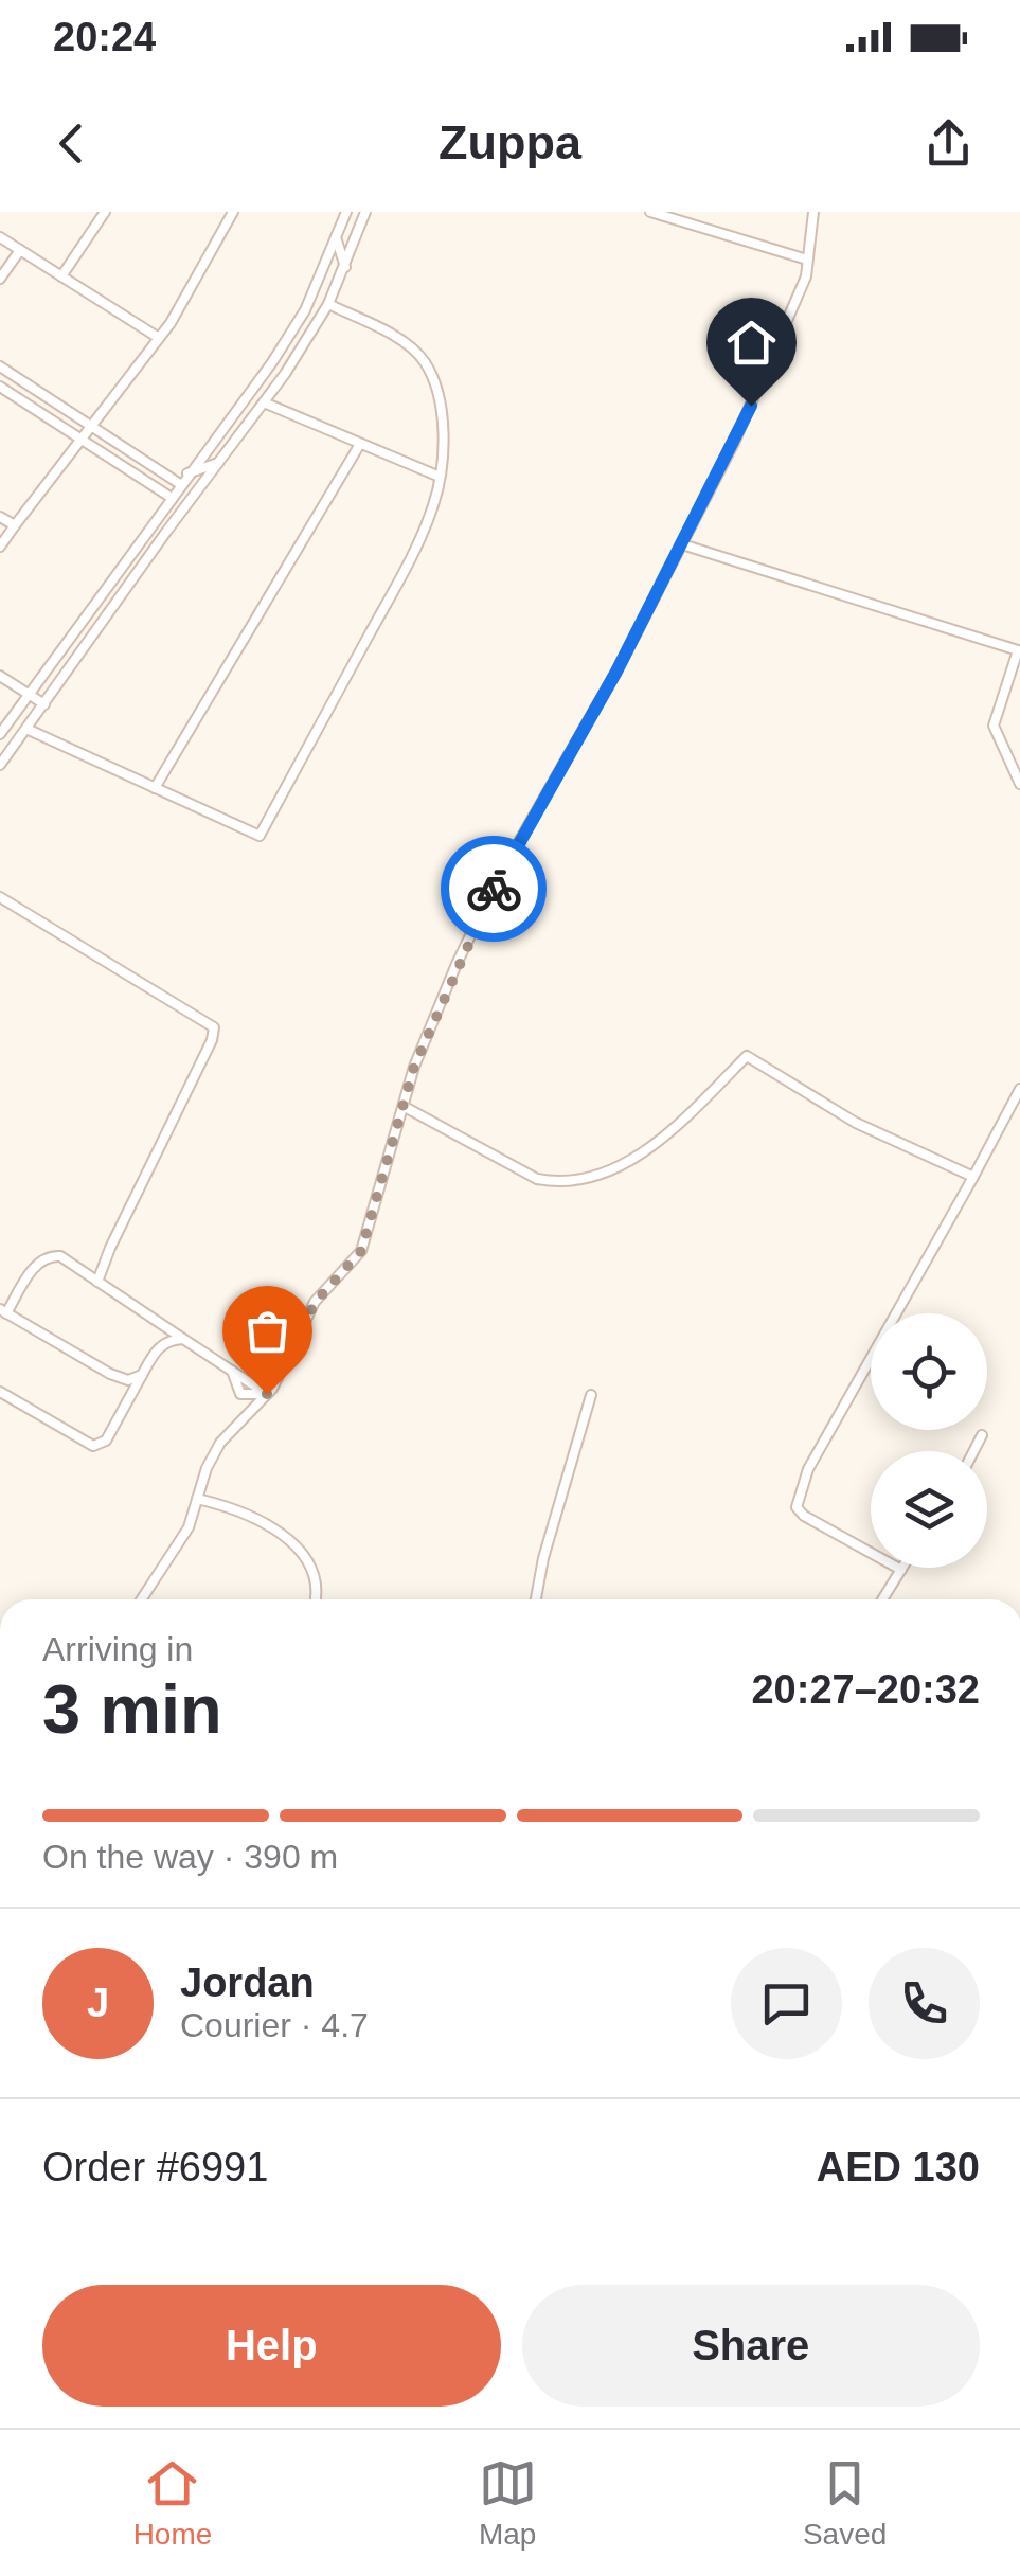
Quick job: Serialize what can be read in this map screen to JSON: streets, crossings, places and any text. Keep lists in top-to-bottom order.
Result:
{
  "page": {
    "status": "20:24",
    "header": "Zuppa",
    "heading": ["3 min", "Arriving in", "20:27–20:32"],
    "panel": [
      "Jordan",
      "Courier · 4.7",
      "Order #6991",
      "AED 130"
    ],
    "bar": "On the way · 390 m",
    "round": "J",
    "buttons": ["Help", "Share"],
    "tabs": ["Home", "Map", "Saved"]
  }
}
